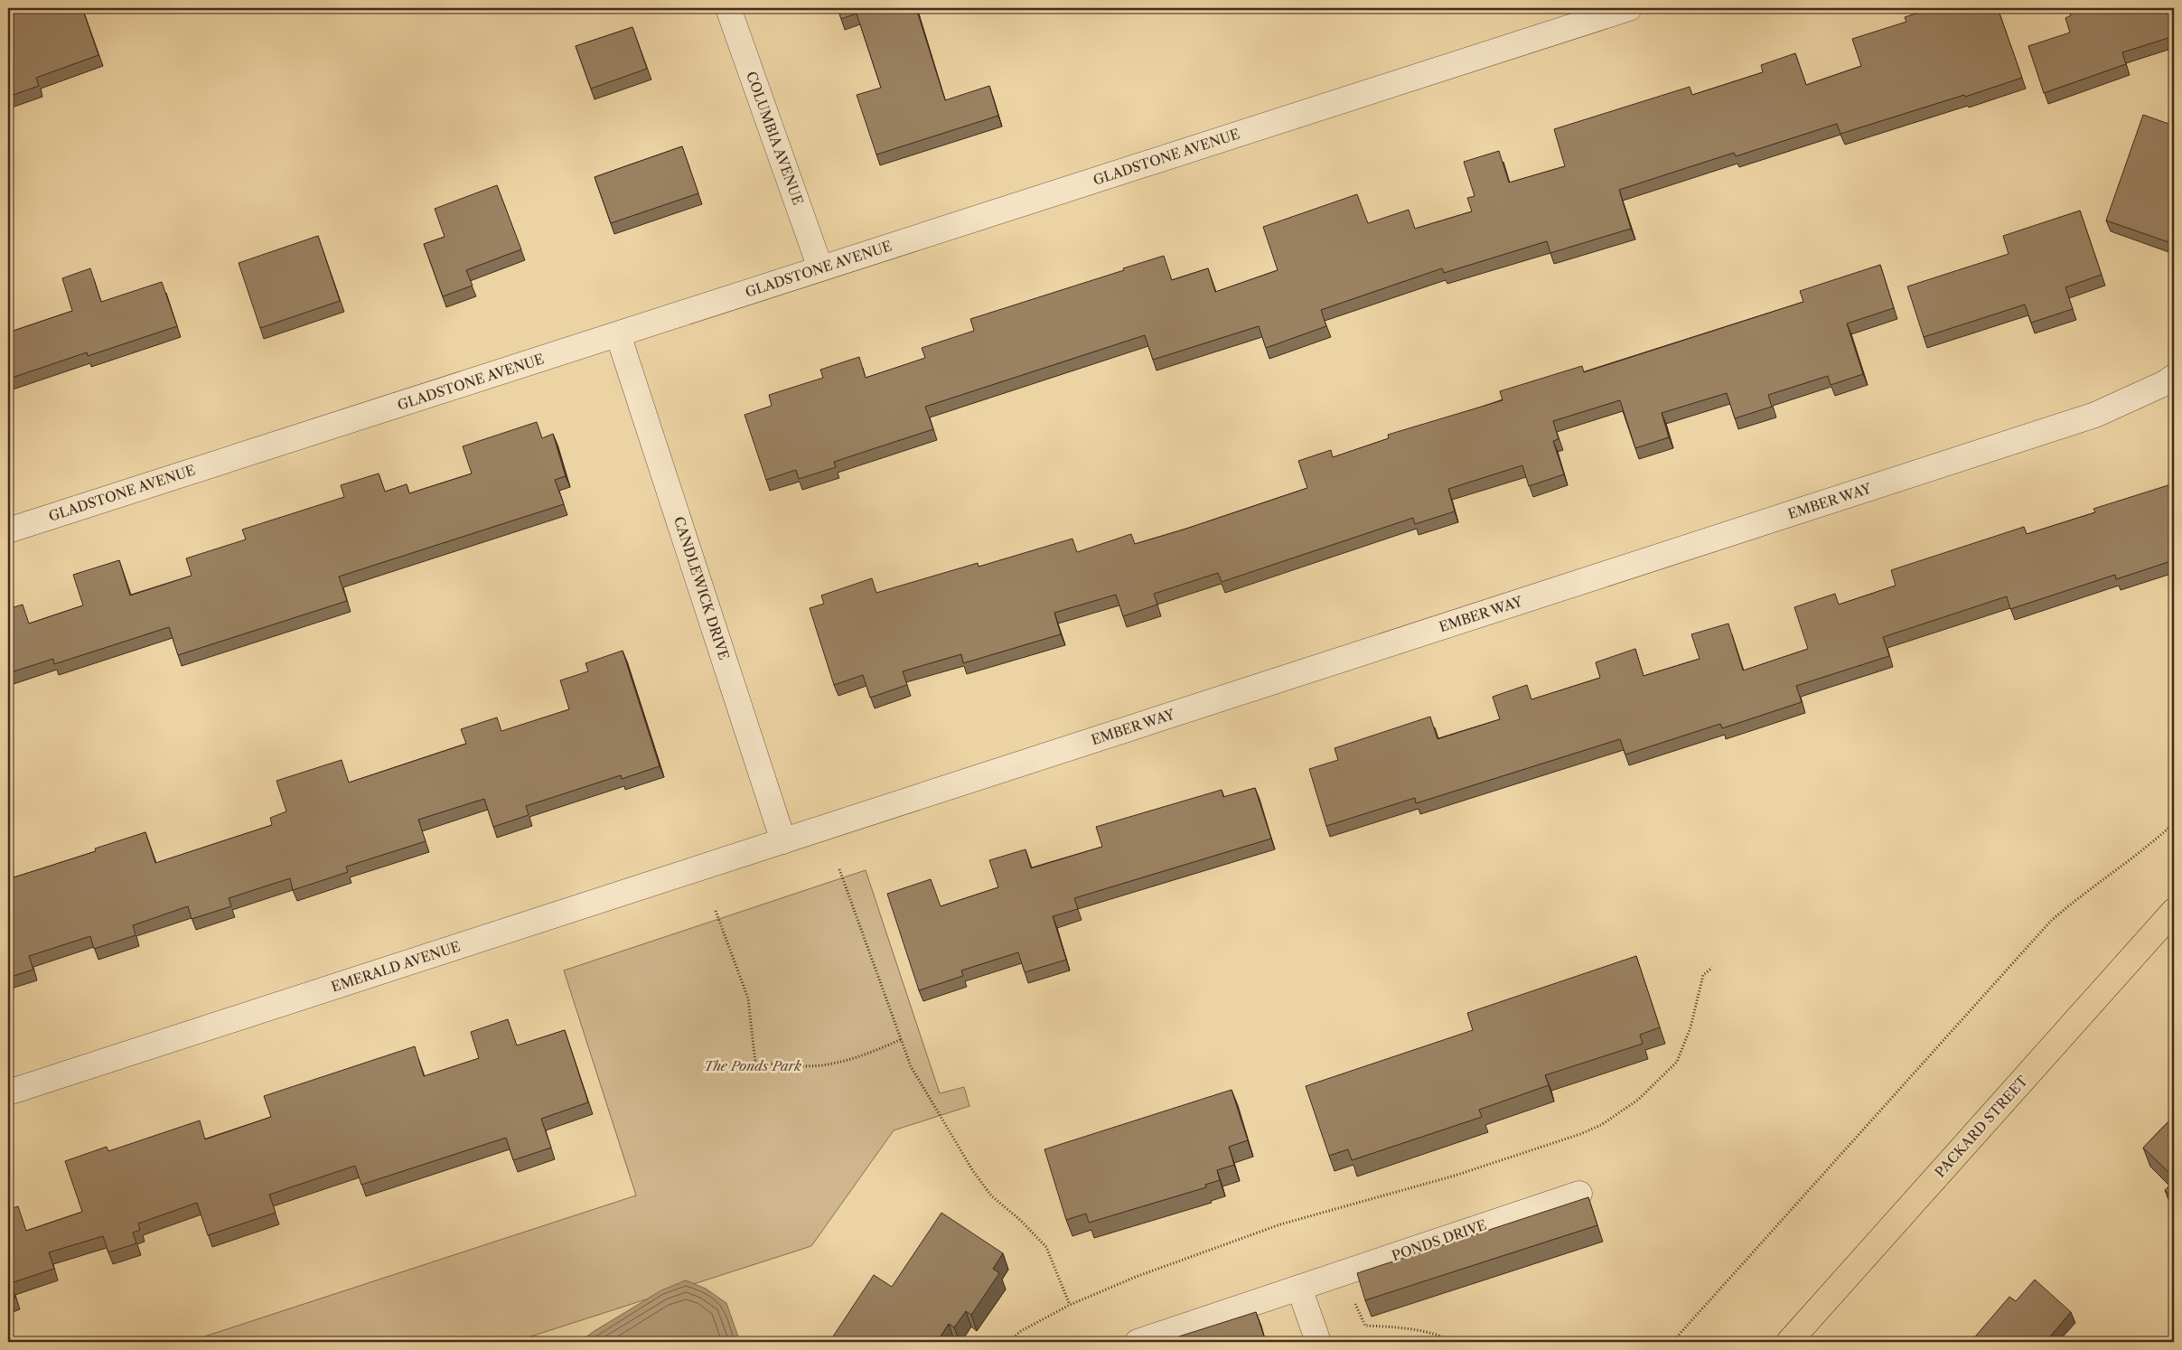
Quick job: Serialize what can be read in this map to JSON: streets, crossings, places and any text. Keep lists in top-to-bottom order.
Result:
{
  "streets": {
    "main road": ["PACKARD STREET"],
    "street": [
      "COLUMBIA AVENUE",
      "GLADSTONE AVENUE",
      "EMBER WAY",
      "CANDLEWICK DRIVE",
      "EMERALD AVENUE",
      "PONDS DRIVE"
    ]
  },
  "crossings": [
    ["COLUMBIA AVENUE", "GLADSTONE AVENUE"],
    ["GLADSTONE AVENUE", "CANDLEWICK DRIVE"],
    ["EMBER WAY", "CANDLEWICK DRIVE"],
    ["EMBER WAY", "EMERALD AVENUE"],
    ["CANDLEWICK DRIVE", "EMERALD AVENUE"]
  ],
  "parks": ["The Ponds Park"]
}
